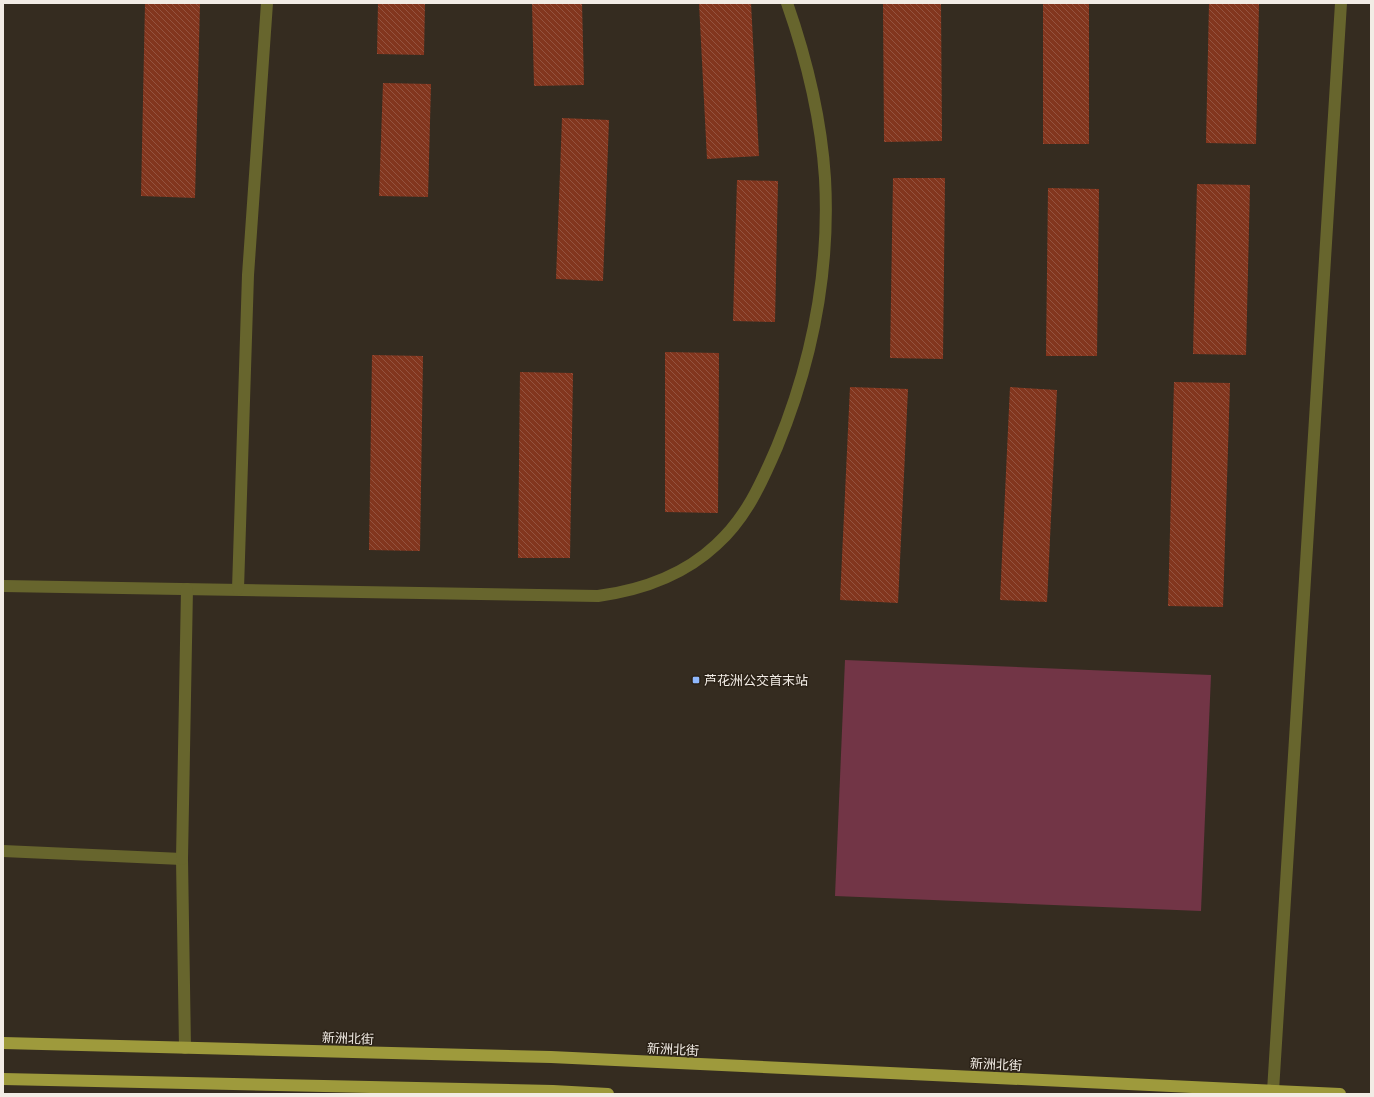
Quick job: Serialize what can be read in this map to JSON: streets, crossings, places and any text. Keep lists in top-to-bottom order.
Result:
{
  "streets": {
    "main road": ["新洲北街"]
  },
  "places": {
    "transit": ["芦花洲公交首末站"]
  }
}
